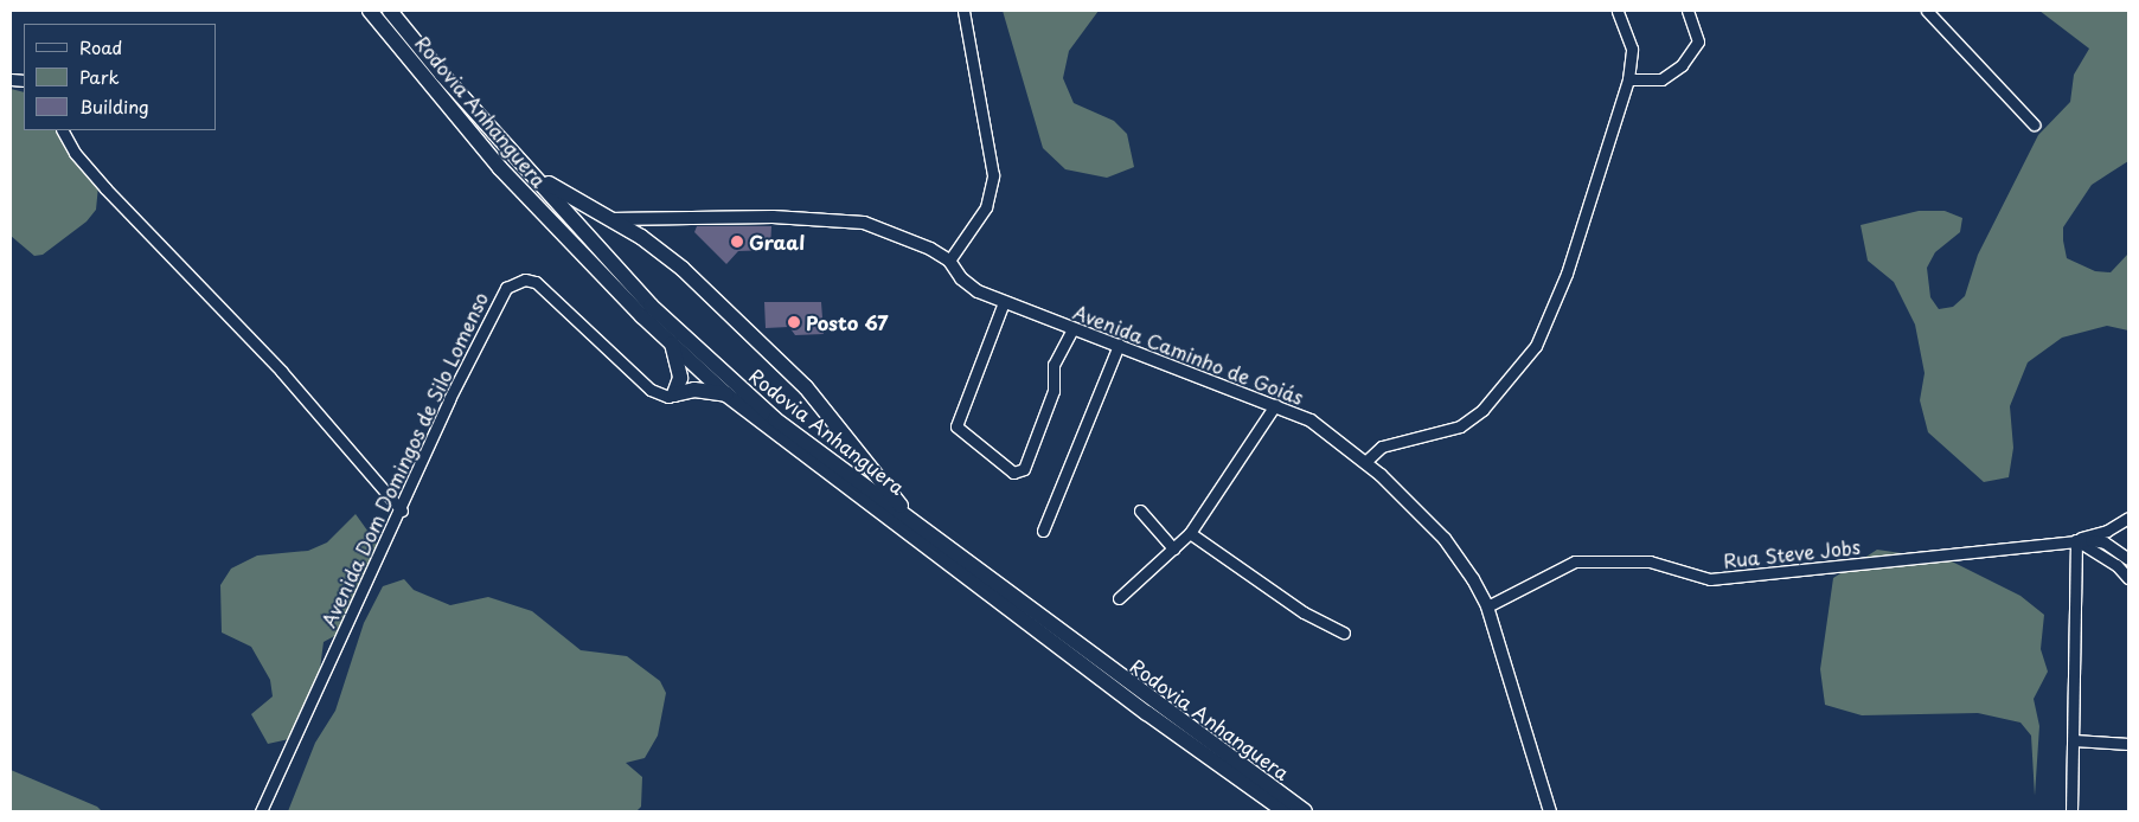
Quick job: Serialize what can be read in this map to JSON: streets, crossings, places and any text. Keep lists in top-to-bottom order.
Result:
{
  "streets": {
    "highway": ["Rodovia Anhanguera"],
    "main road": ["Avenida Caminho de Goiás"],
    "street": ["Avenida Dom Domingos de Silo Lomenso", "Rua Steve Jobs"]
  },
  "crossings": [
    ["Avenida Caminho de Goiás", "Rua Steve Jobs"]
  ],
  "places": ["Graal", "Posto 67"],
  "legend": ["Road", "Park", "Building"]
}
